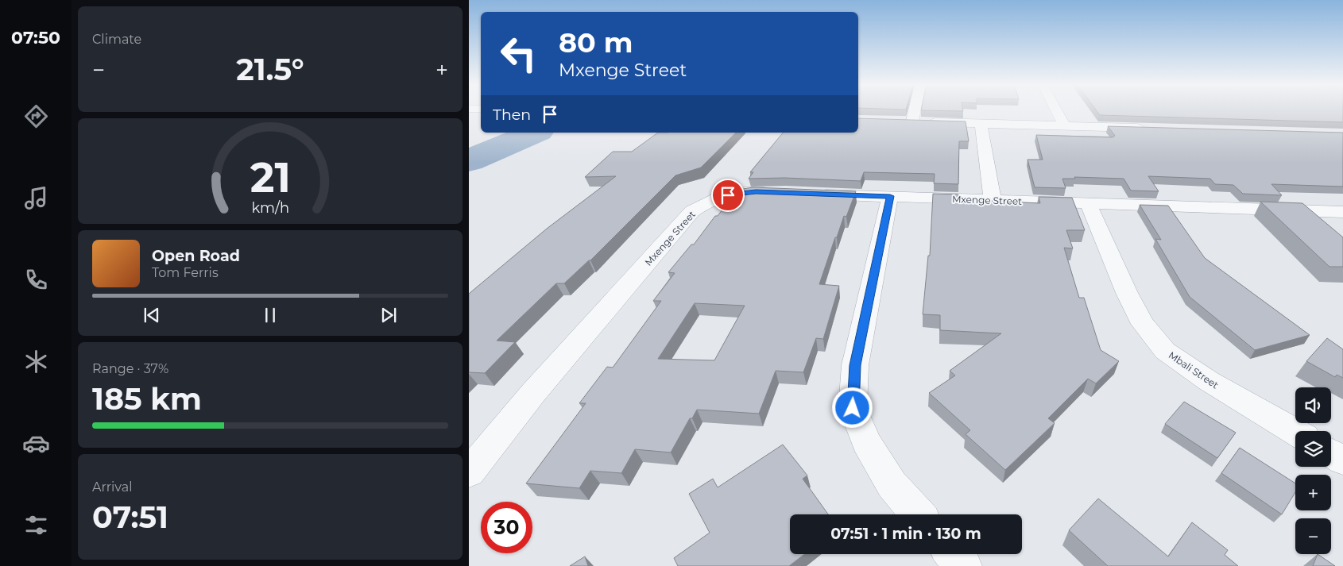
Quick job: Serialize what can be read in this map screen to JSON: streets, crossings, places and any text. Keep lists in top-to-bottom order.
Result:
{
  "streets": {
    "street": ["Mxenge Street", "Mbali Street"]
  },
  "crossings": [
    ["Mxenge Street", "Mbali Street"]
  ],
  "page": {
    "tabs": "07:50",
    "tile": [
      "Climate",
      ["Range · 37%", "185 km"],
      ["Arrival", "07:51"]
    ],
    "turn": ["80 m", "Mxenge Street"],
    "heat": ["−", "21.5°", "+"],
    "then": "Then",
    "song": ["Open Road", "Tom Ferris"],
    "map_buttons": ["+", "−"],
    "limit": "30",
    "trip": "07:51 · 1 min · 130 m",
    "gauge": ["21", "km/h"]
  }
}
